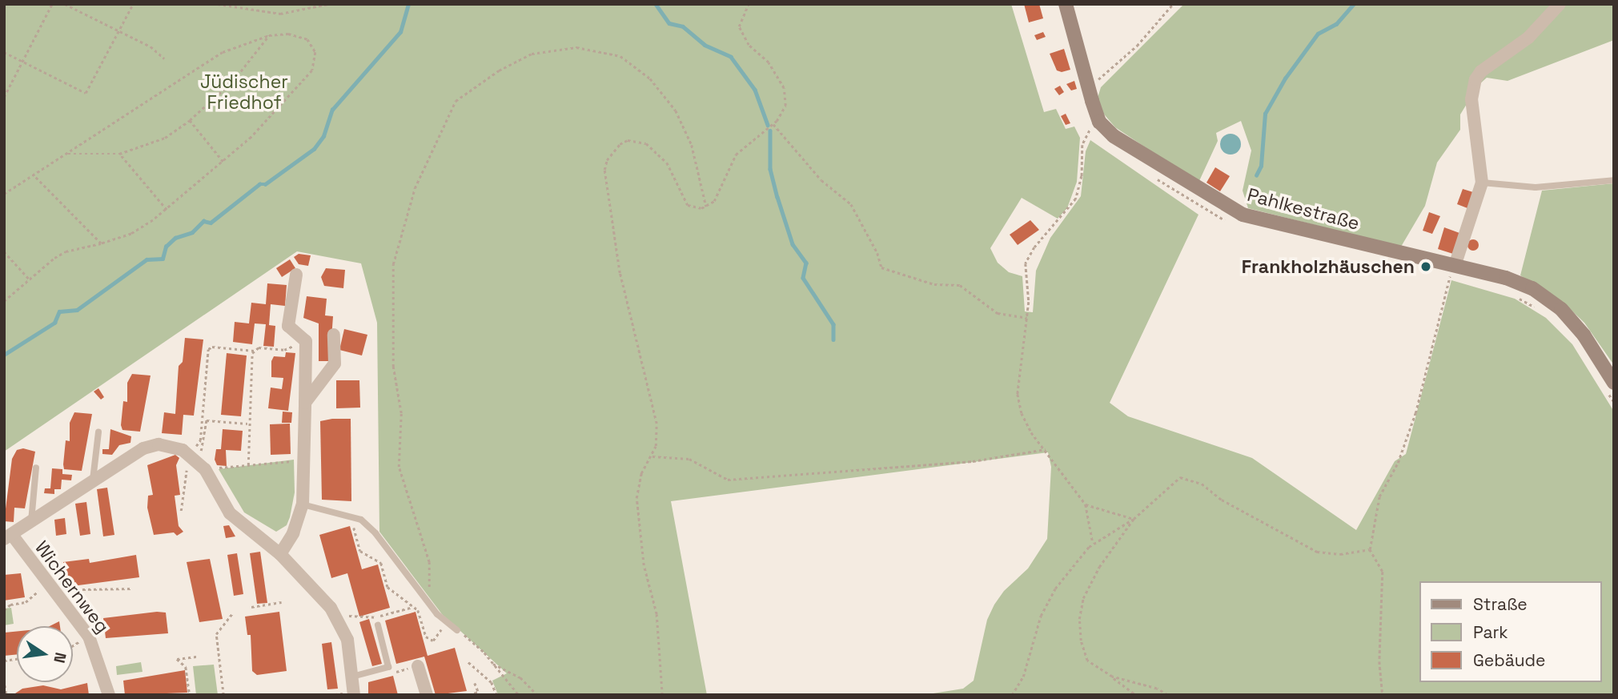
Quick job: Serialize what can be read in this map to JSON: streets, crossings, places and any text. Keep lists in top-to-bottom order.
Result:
{
  "streets": {
    "street": ["Pahlkestraße", "Wichernweg"]
  },
  "parks": ["Jüdischer Friedhof"],
  "places": ["Frankholzhäuschen"],
  "legend": ["Straße", "Park", "Gebäude"],
  "north": "right"
}
